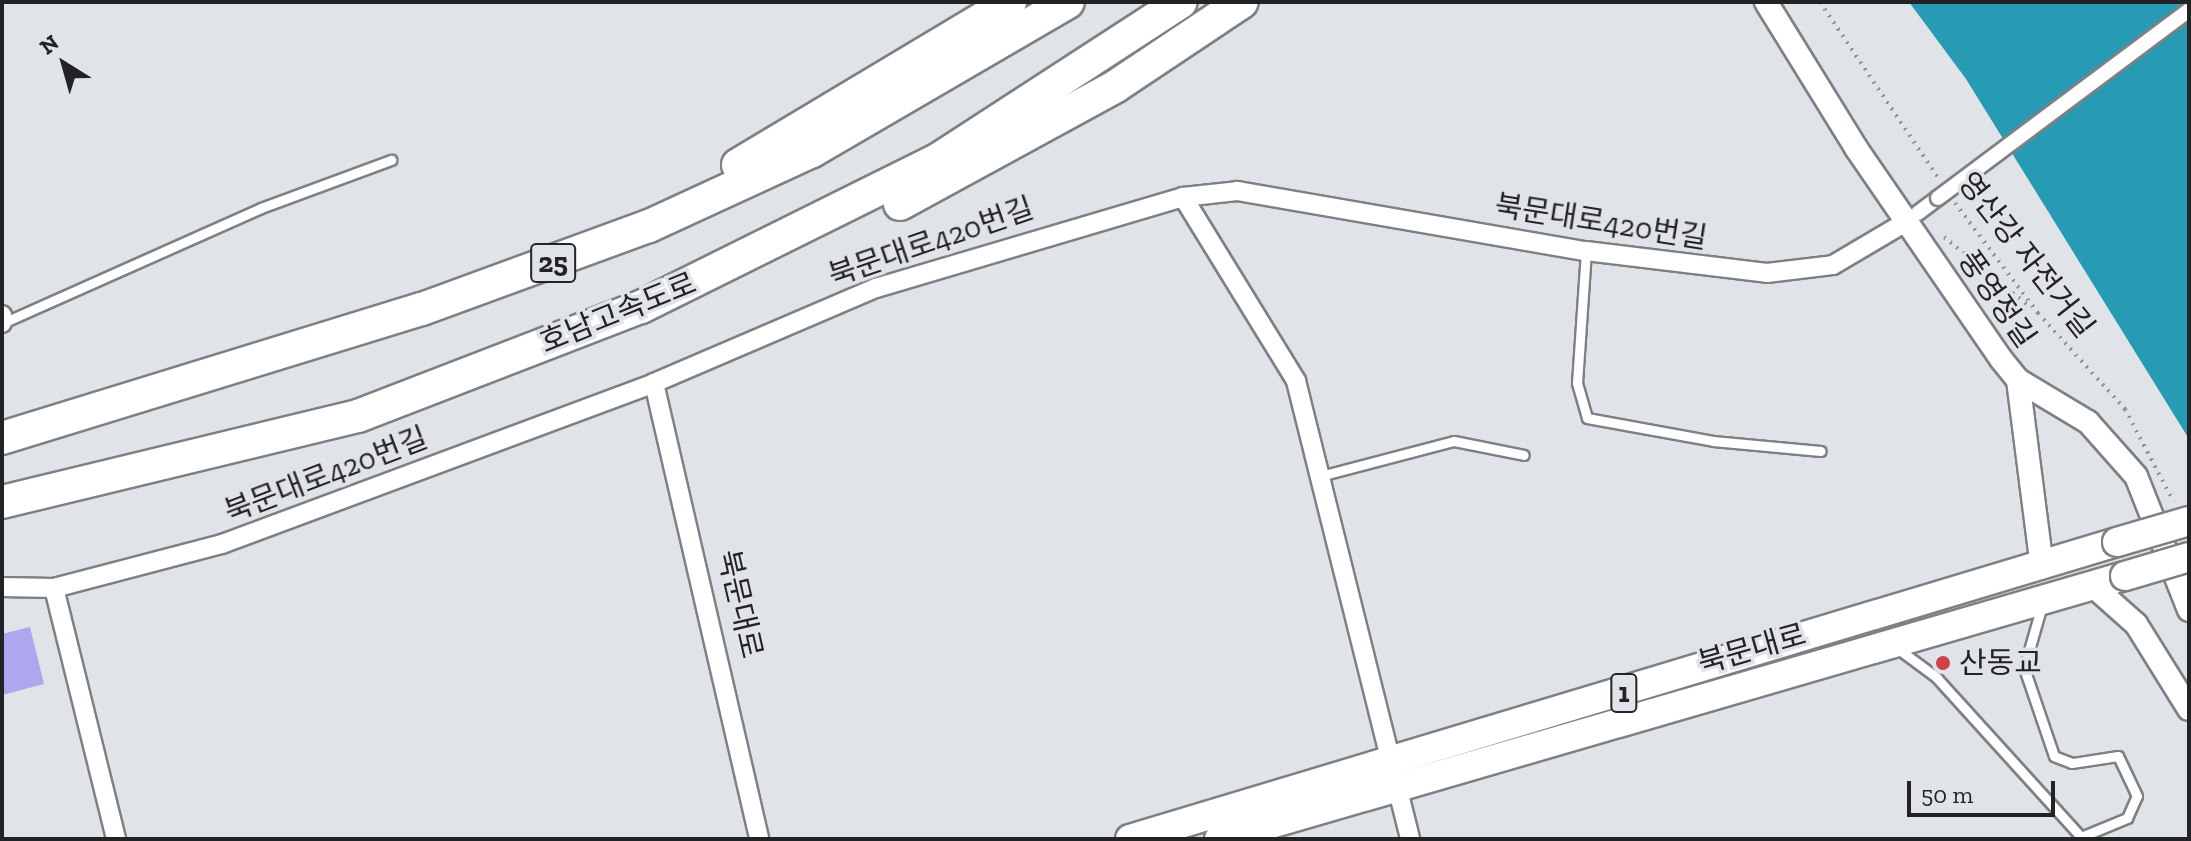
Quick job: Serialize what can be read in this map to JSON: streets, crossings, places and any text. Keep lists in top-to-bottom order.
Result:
{
  "streets": {
    "highway": ["25", "호남고속도로"],
    "main road": ["북문대로", "1"],
    "street": ["북문대로420번길", "풍영정길"],
    "path": ["영산강 자전거길"]
  },
  "crossings": [
    ["북문대로420번길", "풍영정길"],
    ["북문대로420번길", "북문대로"],
    ["영산강 자전거길", "북문대로"]
  ],
  "places": ["산동교"],
  "scale_bar": "50 m",
  "north": "top left"
}
